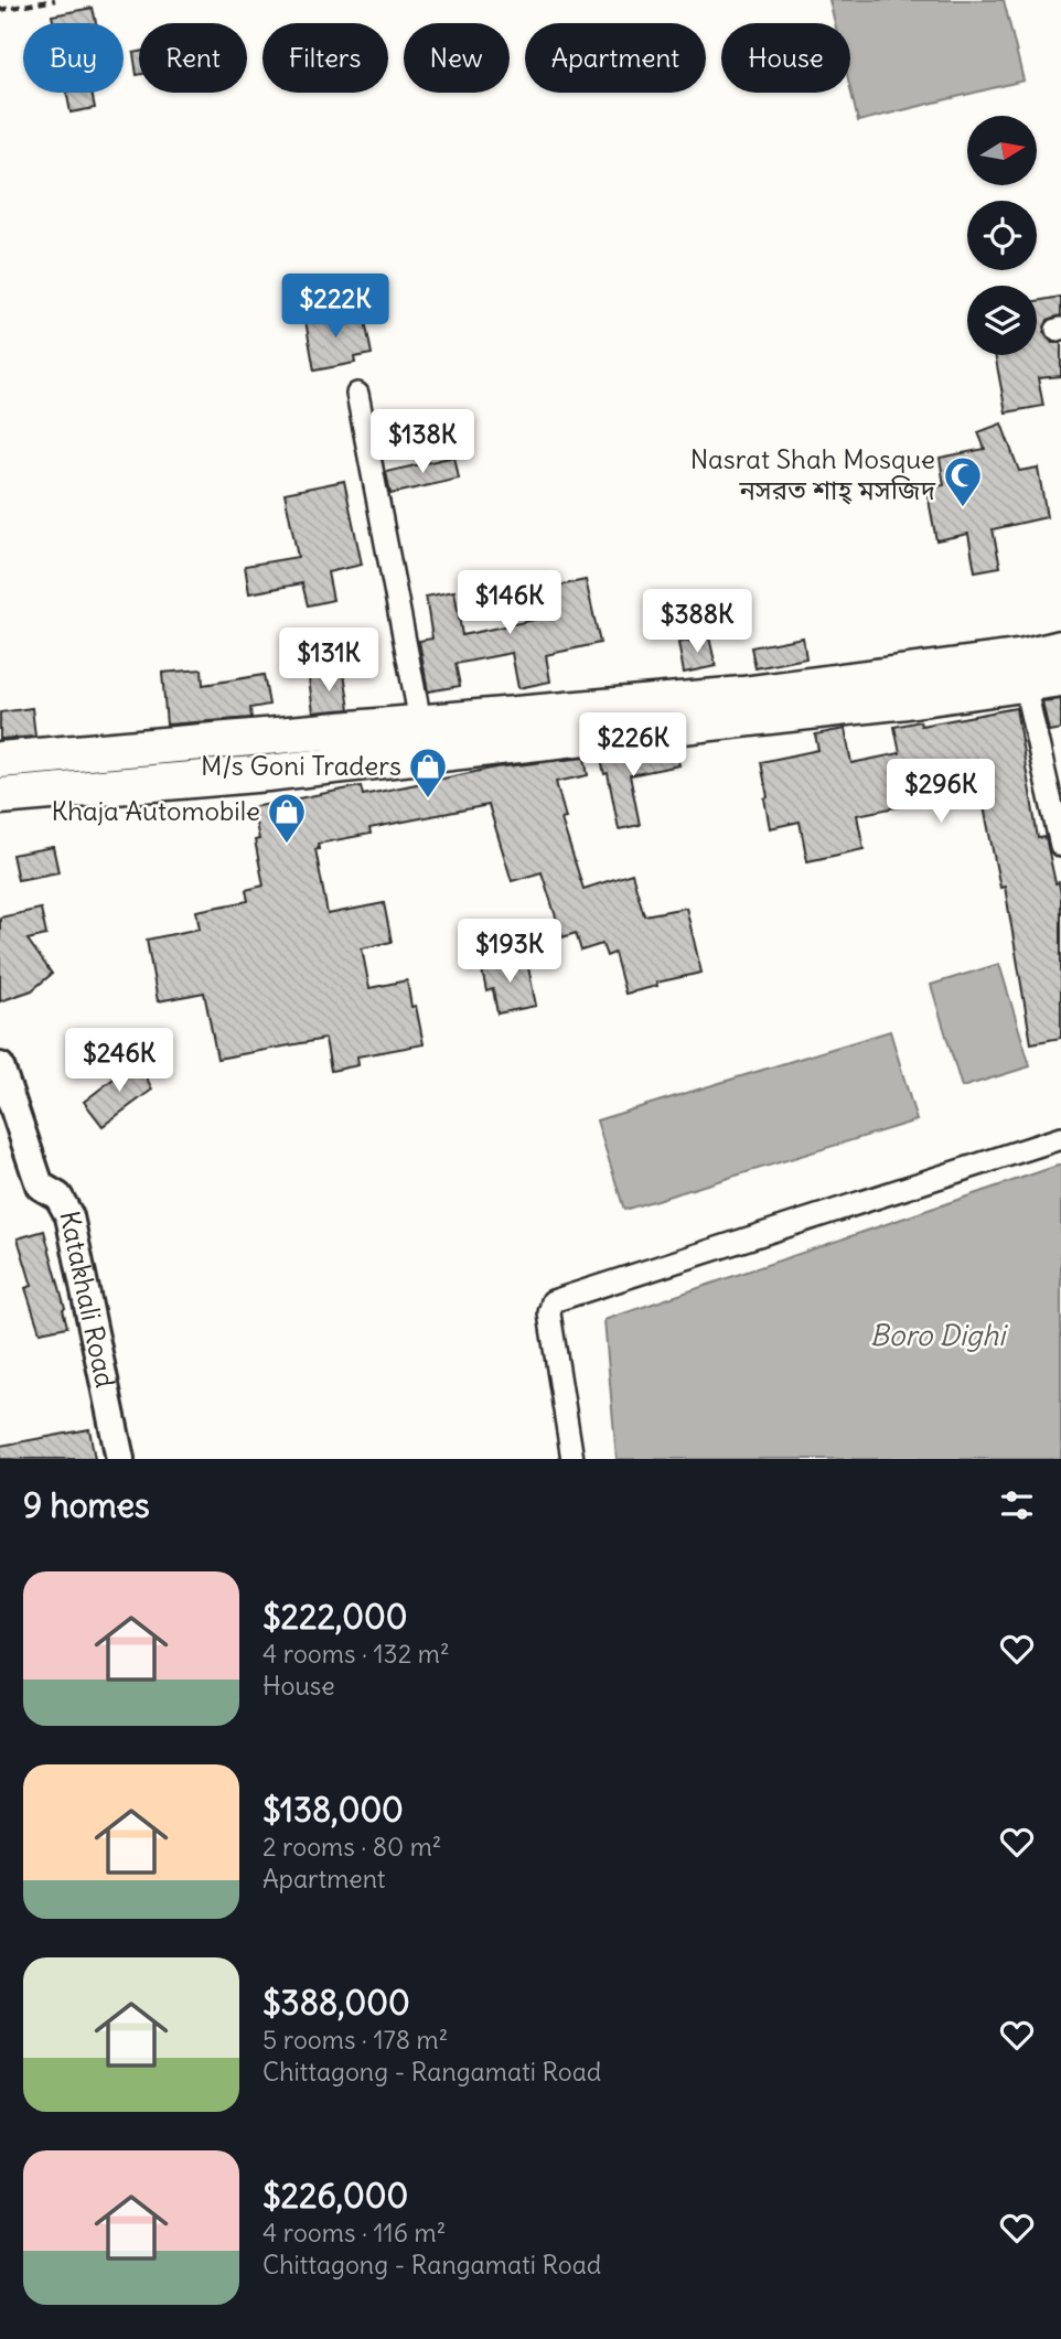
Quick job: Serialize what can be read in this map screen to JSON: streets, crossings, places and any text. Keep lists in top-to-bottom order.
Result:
{
  "streets": {
    "street": ["Katakhali Road"]
  },
  "water": ["Boro Dighi"],
  "places": {
    "mosque": ["Nasrat Shah Mosque নসরত শাহ্‌ মসজিদ"],
    "shop": ["M/s Goni Traders", "Khaja Automobile"]
  },
  "north": "right",
  "page": {
    "chip": [
      "Buy",
      "Rent",
      "Filters",
      "New",
      "Apartment",
      "House"
    ],
    "price": [
      "$222K",
      "$138K",
      "$146K",
      "$388K",
      "$131K",
      "$226K",
      "$296K",
      "$193K",
      "$246K"
    ],
    "heading": "9 homes",
    "list": [
      {
        "name": "$222,000",
        "note": "4 rooms · 132 m² · House"
      },
      {
        "name": "$138,000",
        "note": "2 rooms · 80 m² · Apartment"
      },
      {
        "name": "$388,000",
        "note": "5 rooms · 178 m² · Chittagong - Rangamati Road"
      },
      {
        "name": "$226,000",
        "note": "4 rooms · 116 m² · Chittagong - Rangamati Road"
      }
    ]
  }
}
